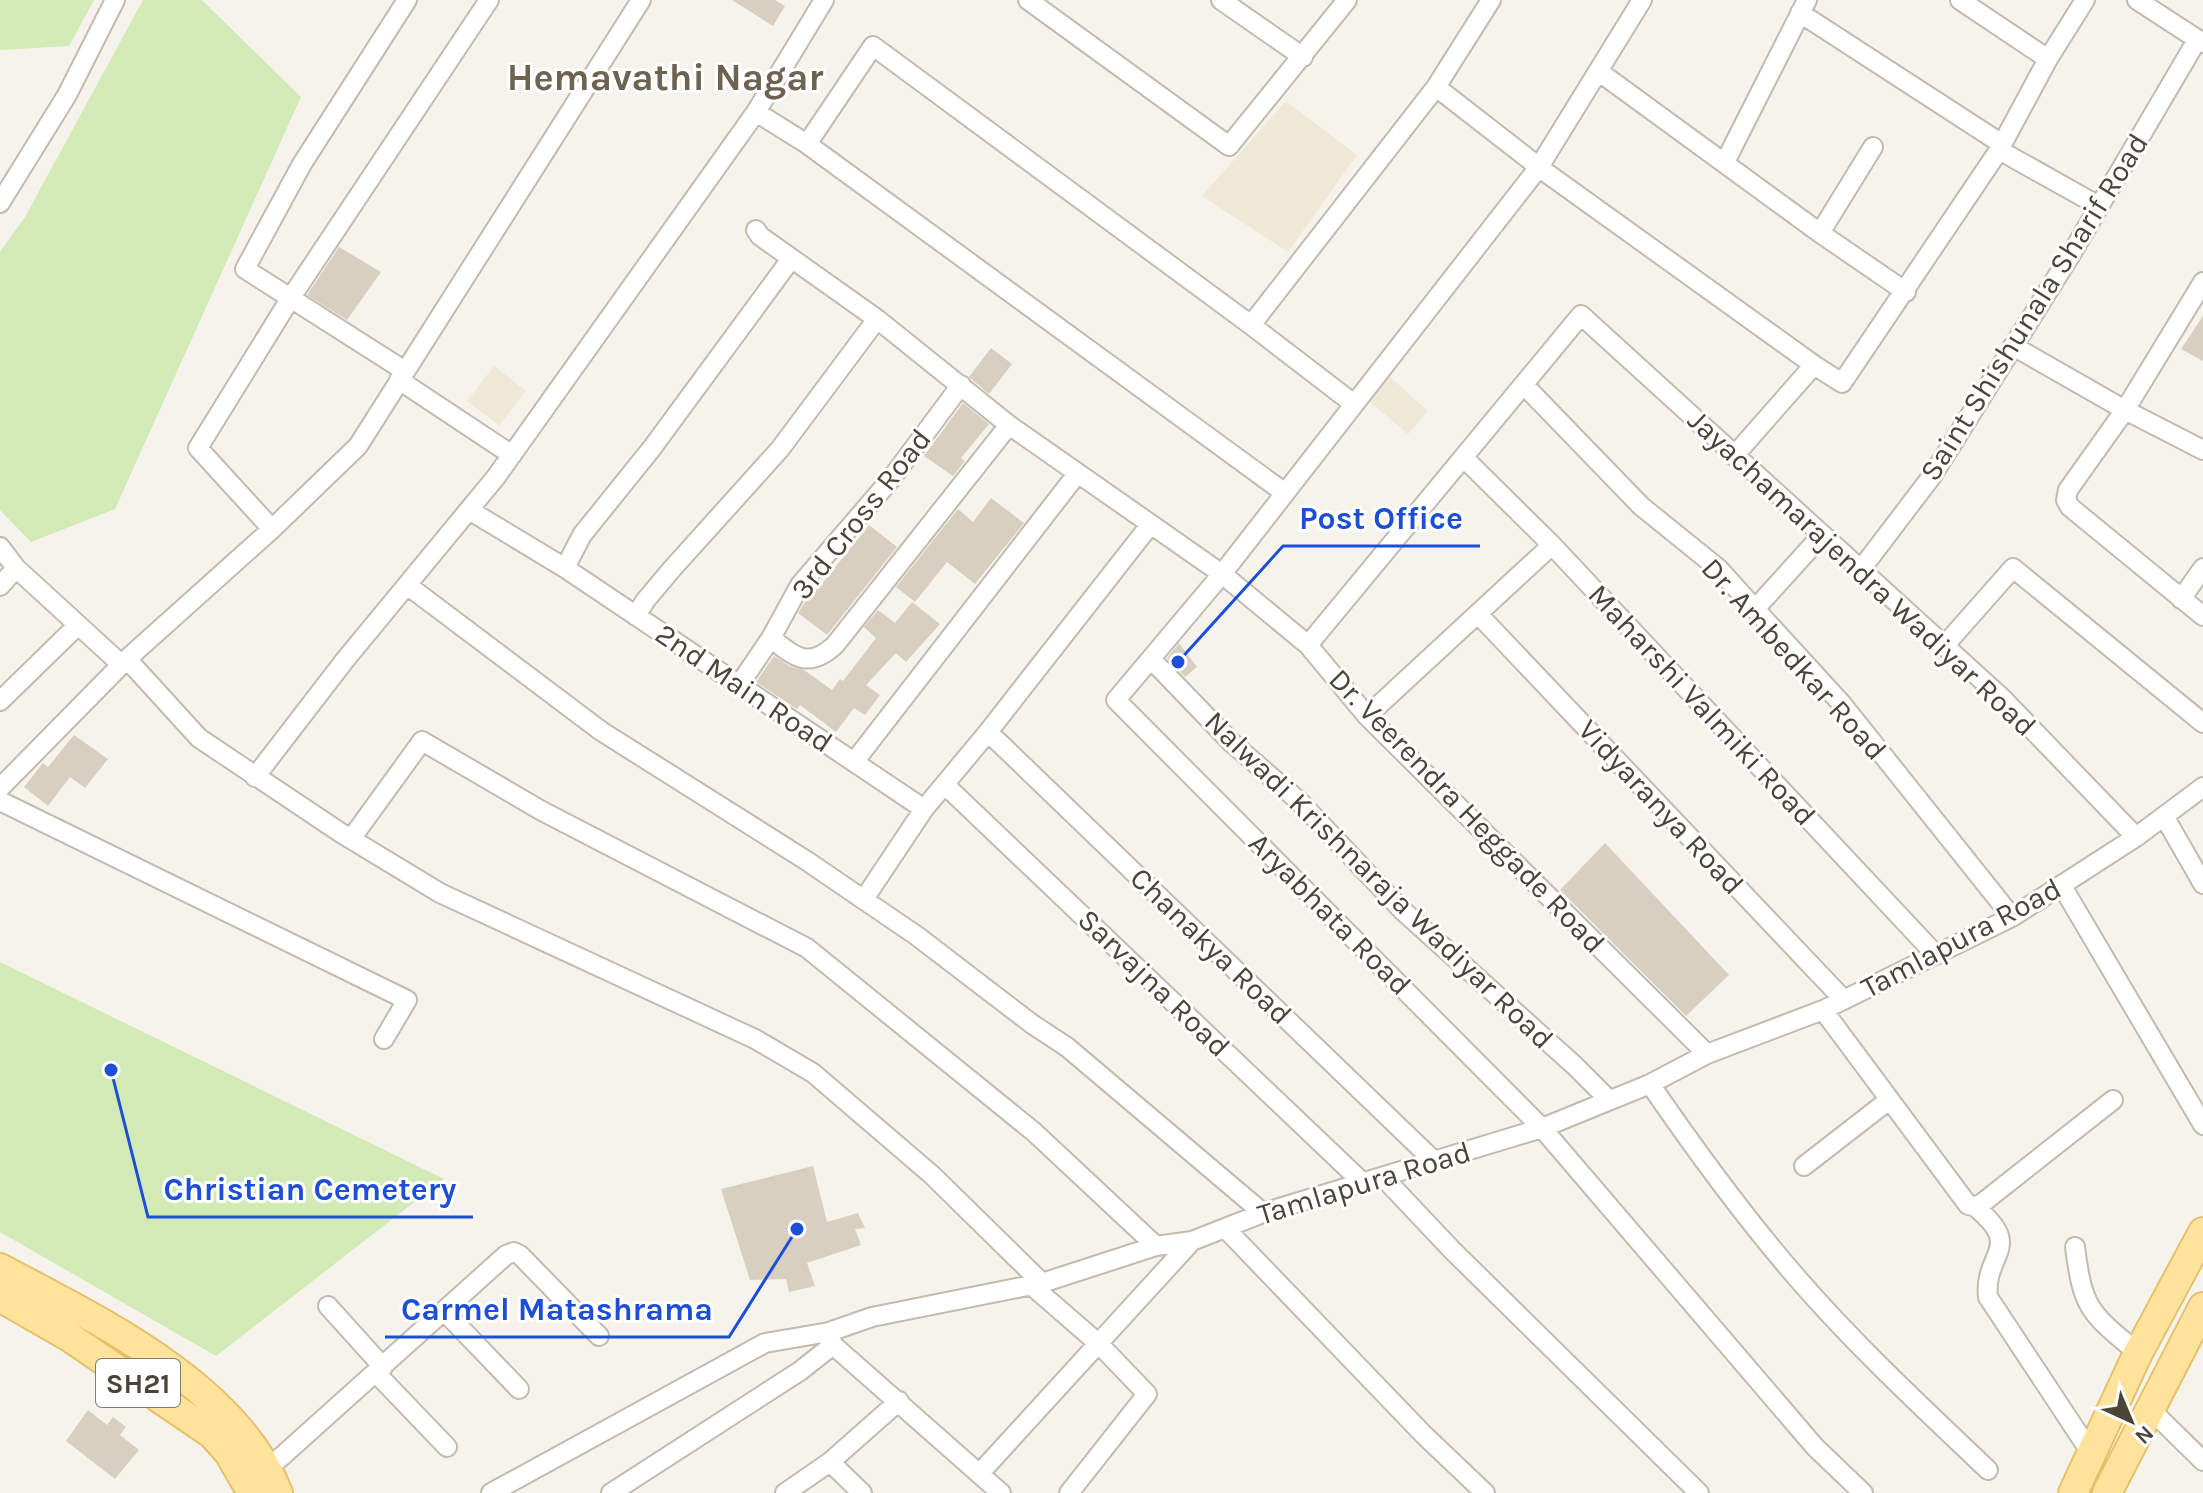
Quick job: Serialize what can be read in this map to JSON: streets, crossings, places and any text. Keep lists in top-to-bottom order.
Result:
{
  "streets": {
    "main road": ["SH21"],
    "street": [
      "Saint Shishunala Sharif Road",
      "3rd Cross Road",
      "Jayachamarajendra Wadiyar Road",
      "Dr. Ambedkar Road",
      "2nd Main Road",
      "Maharshi Valmiki Road",
      "Vidyaranya Road",
      "Dr. Veerendra Heggade Road",
      "Nalwadi Krishnaraja Wadiyar Road",
      "Aryabhata Road",
      "Tamlapura Road",
      "Chanakya Road",
      "Sarvajna Road"
    ]
  },
  "crossings": [
    ["Saint Shishunala Sharif Road", "Jayachamarajendra Wadiyar Road"],
    ["3rd Cross Road", "2nd Main Road"],
    ["3rd Cross Road", "Dr. Veerendra Heggade Road"],
    ["Jayachamarajendra Wadiyar Road", "Dr. Ambedkar Road"],
    ["Jayachamarajendra Wadiyar Road", "Tamlapura Road"],
    ["Dr. Ambedkar Road", "Tamlapura Road"],
    ["Maharshi Valmiki Road", "Tamlapura Road"],
    ["Vidyaranya Road", "Tamlapura Road"],
    ["Dr. Veerendra Heggade Road", "Tamlapura Road"],
    ["Nalwadi Krishnaraja Wadiyar Road", "Aryabhata Road"],
    ["Nalwadi Krishnaraja Wadiyar Road", "Tamlapura Road"],
    ["Aryabhata Road", "Tamlapura Road"],
    ["Tamlapura Road", "Chanakya Road"],
    ["Tamlapura Road", "Sarvajna Road"]
  ],
  "districts": ["Hemavathi Nagar"],
  "places": ["Post Office", "Christian Cemetery", "Carmel Matashrama"],
  "north": "bottom right"
}
